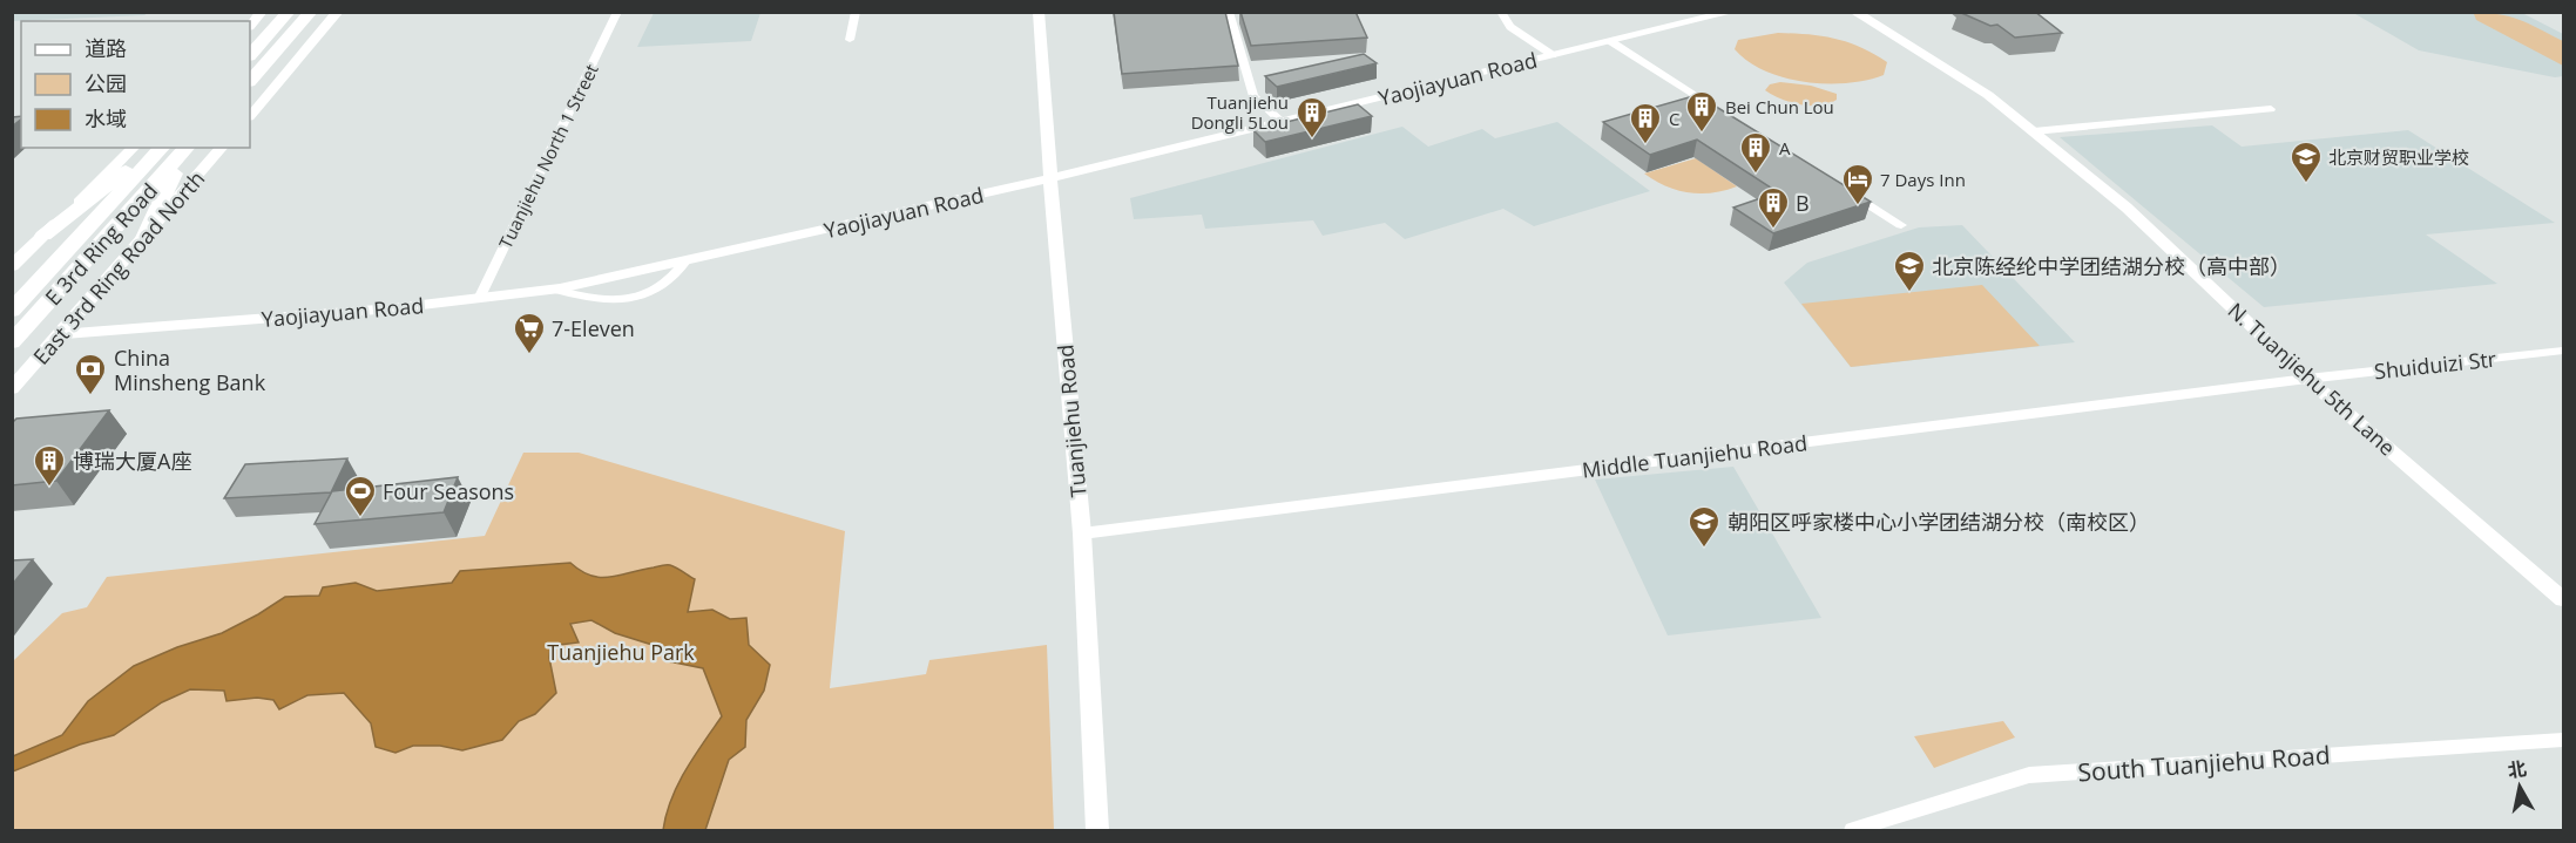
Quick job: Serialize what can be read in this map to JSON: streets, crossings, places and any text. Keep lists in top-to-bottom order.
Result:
{
  "streets": {
    "highway": ["E 3rd Ring Road"],
    "street": [
      "Yaojiayuan Road",
      "Tuanjiehu North 1 Street",
      "East 3rd Ring Road North",
      "Shuiduizi Str",
      "N. Tuanjiehu 5th Lane",
      "Tuanjiehu Road",
      "Middle Tuanjiehu Road",
      "South Tuanjiehu Road"
    ]
  },
  "crossings": [
    ["Yaojiayuan Road", "Tuanjiehu North 1 Street"],
    ["Yaojiayuan Road", "East 3rd Ring Road North"],
    ["Yaojiayuan Road", "Tuanjiehu Road"],
    ["Shuiduizi Str", "N. Tuanjiehu 5th Lane"],
    ["Shuiduizi Str", "Middle Tuanjiehu Road"],
    ["N. Tuanjiehu 5th Lane", "Middle Tuanjiehu Road"],
    ["Tuanjiehu Road", "Middle Tuanjiehu Road"]
  ],
  "parks": ["Tuanjiehu Park"],
  "places": {
    "building": [
      "Bei Chun Lou",
      "Tuanjiehu Dongli 5Lou",
      "C",
      "A",
      "B",
      "博瑞大厦A座"
    ],
    "school or university": ["北京财贸职业学校", "北京陈经纶中学团结湖分校（高中部）", "朝阳区呼家楼中心小学团结湖分校（南校区）"],
    "hotel": ["7 Days Inn"],
    "supermarket": ["7-Eleven"],
    "bank": ["China Minsheng Bank"],
    "sports": ["Four Seasons"]
  },
  "legend": ["道路", "公园", "水域"],
  "north": "top"
}
